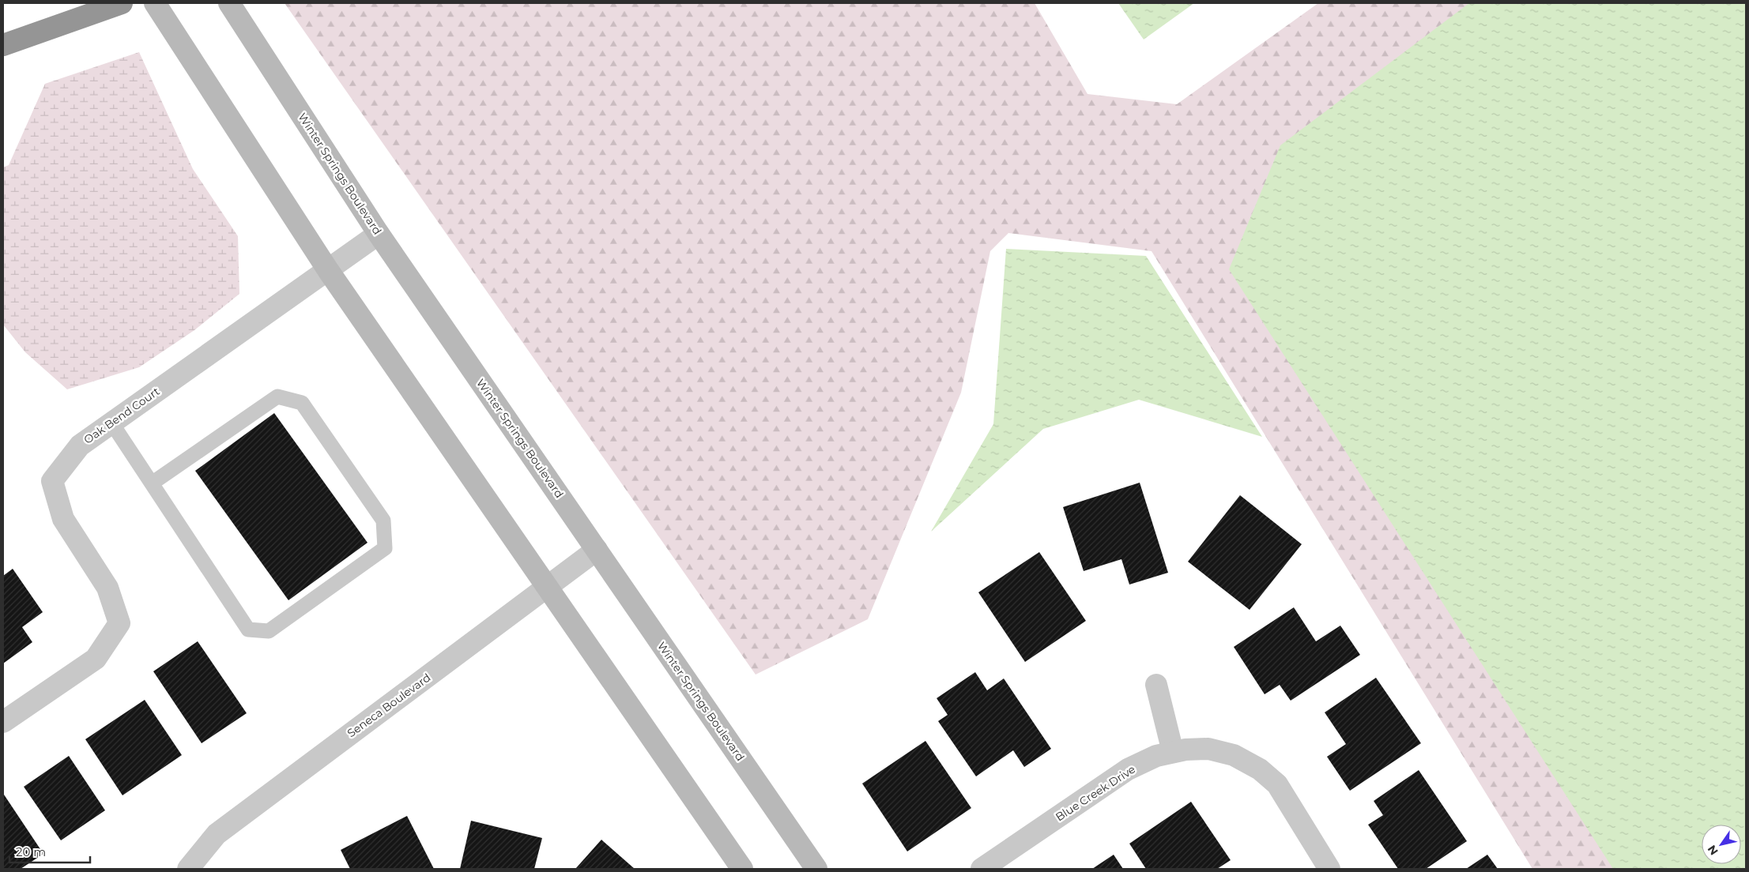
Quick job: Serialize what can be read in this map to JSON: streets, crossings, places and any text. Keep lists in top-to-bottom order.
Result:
{
  "streets": {
    "street": [
      "Winter Springs Boulevard",
      "Oak Bend Court",
      "Seneca Boulevard",
      "Blue Creek Drive"
    ]
  },
  "crossings": [
    ["Winter Springs Boulevard", "Oak Bend Court"],
    ["Winter Springs Boulevard", "Seneca Boulevard"]
  ],
  "scale_bar": "20 m",
  "north": "bottom left"
}
